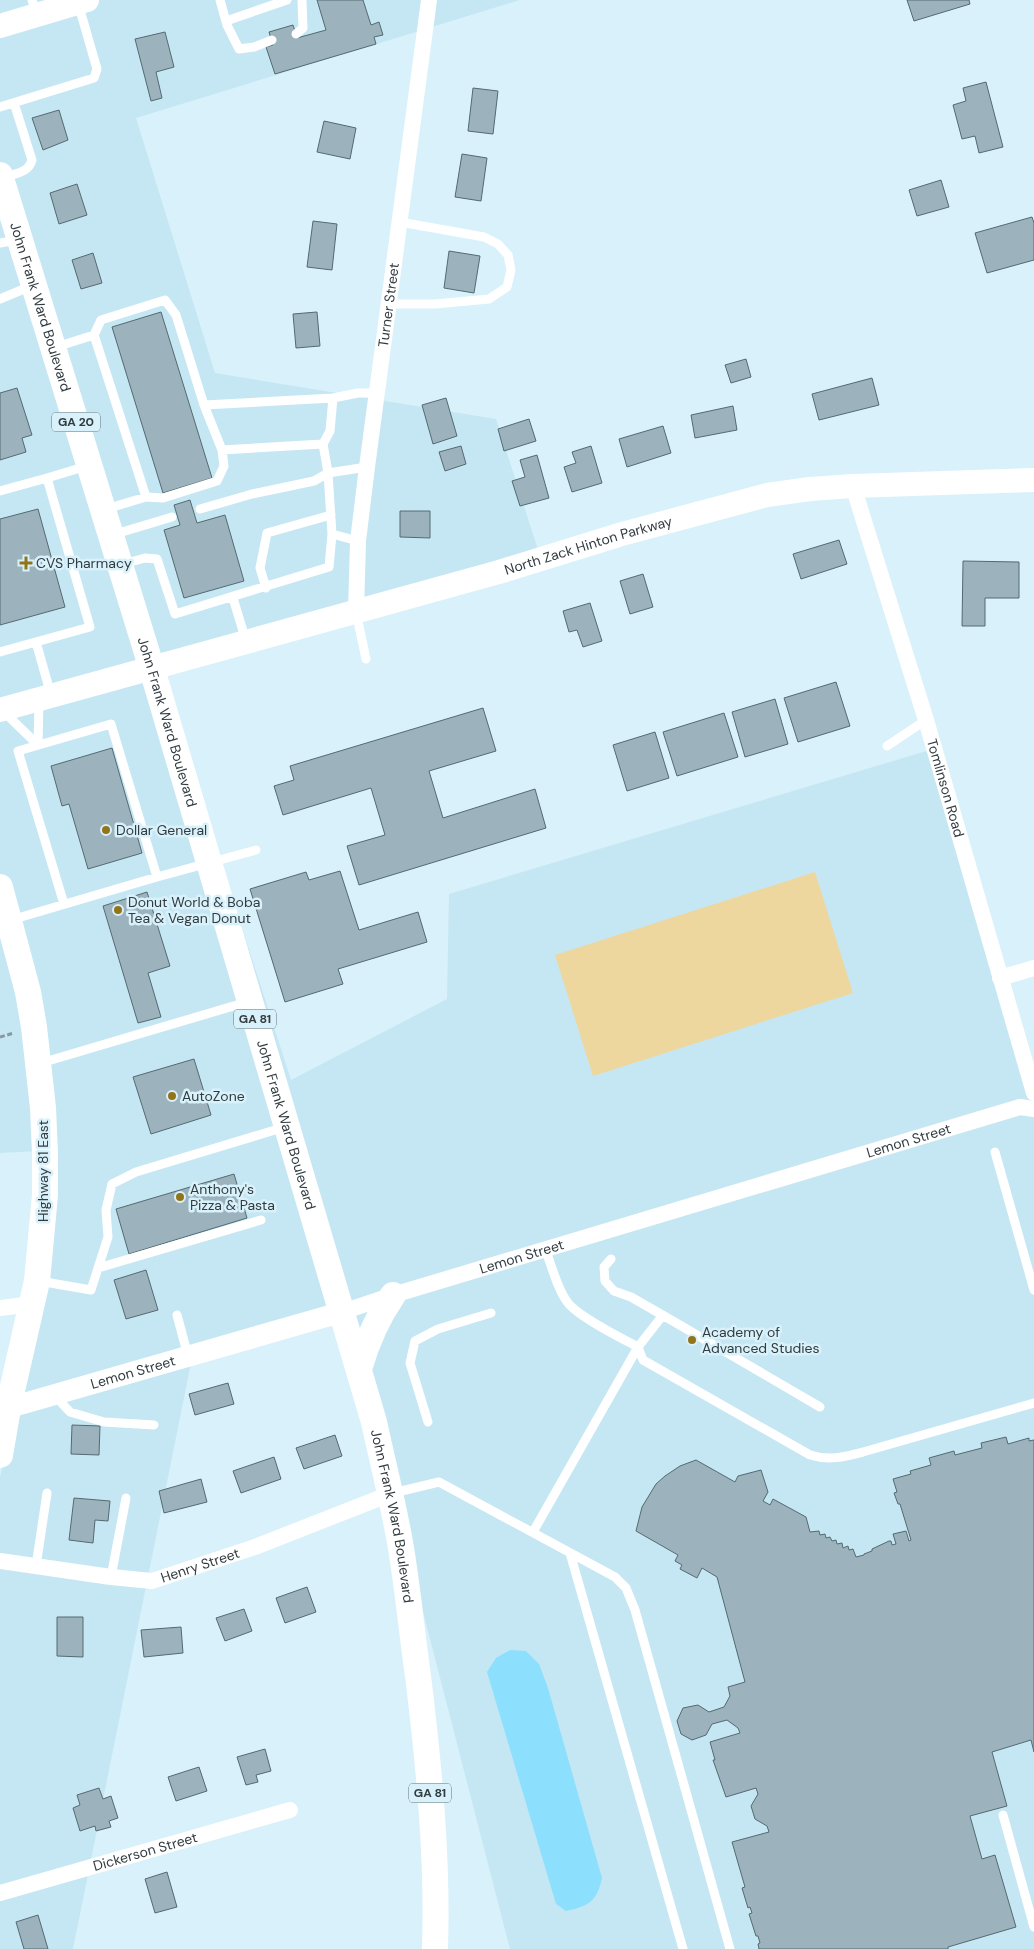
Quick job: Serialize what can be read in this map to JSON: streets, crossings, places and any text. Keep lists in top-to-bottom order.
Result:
{
  "streets": {
    "main road": [
      "John Frank Ward Boulevard",
      "GA 20",
      "North Zack Hinton Parkway",
      "GA 81",
      "Highway 81 East"
    ],
    "street": [
      "Turner Street",
      "Tomlinson Road",
      "Lemon Street",
      "Henry Street",
      "Dickerson Street"
    ]
  },
  "crossings": [
    ["John Frank Ward Boulevard", "North Zack Hinton Parkway"],
    ["John Frank Ward Boulevard", "Lemon Street"],
    ["John Frank Ward Boulevard", "Henry Street"],
    ["Turner Street", "North Zack Hinton Parkway"],
    ["North Zack Hinton Parkway", "Tomlinson Road"],
    ["Lemon Street", "Highway 81 East"]
  ],
  "places": {
    "health": ["CVS Pharmacy"],
    "other": [
      "Dollar General",
      "Donut World & Boba Tea & Vegan Donut",
      "AutoZone",
      "Anthony's Pizza & Pasta",
      "Academy of Advanced Studies"
    ]
  }
}
